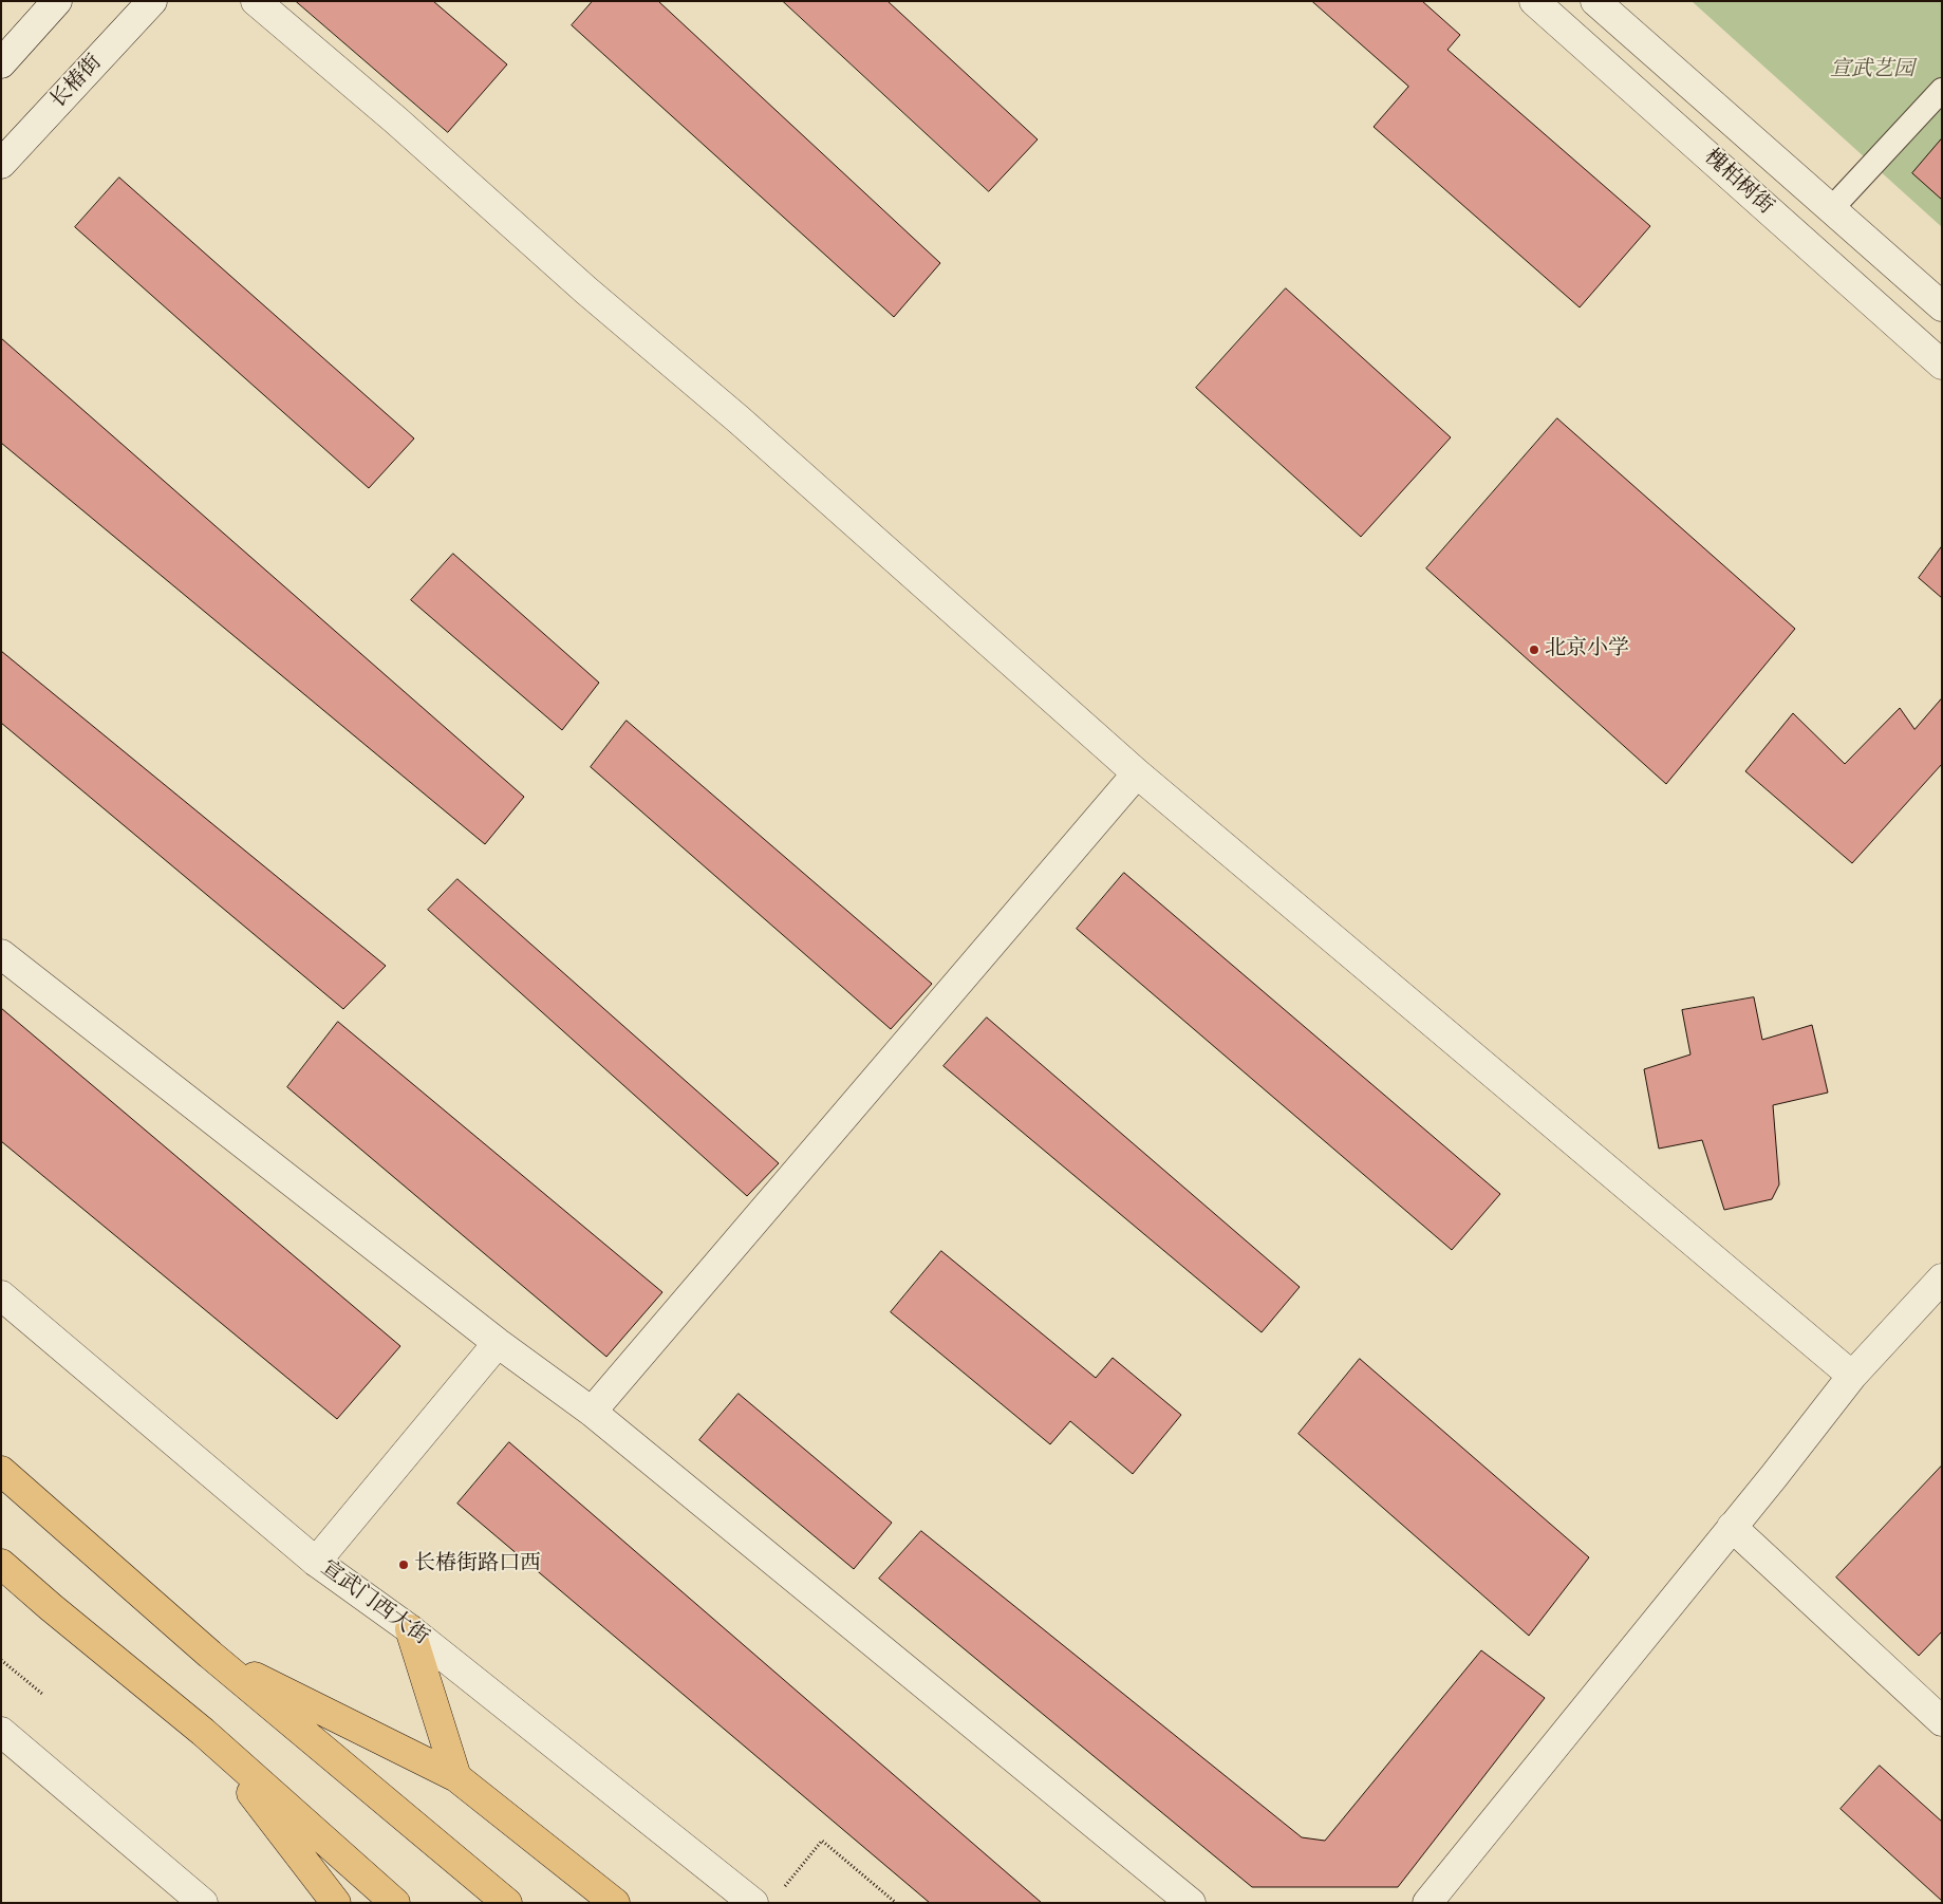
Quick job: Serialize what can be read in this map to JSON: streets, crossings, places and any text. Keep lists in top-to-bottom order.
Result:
{
  "streets": {
    "street": ["长椿街", "槐柏树街", "宣武门西大街"]
  },
  "parks": ["宣武艺园"],
  "places": ["北京小学", "长椿街路口西"]
}
